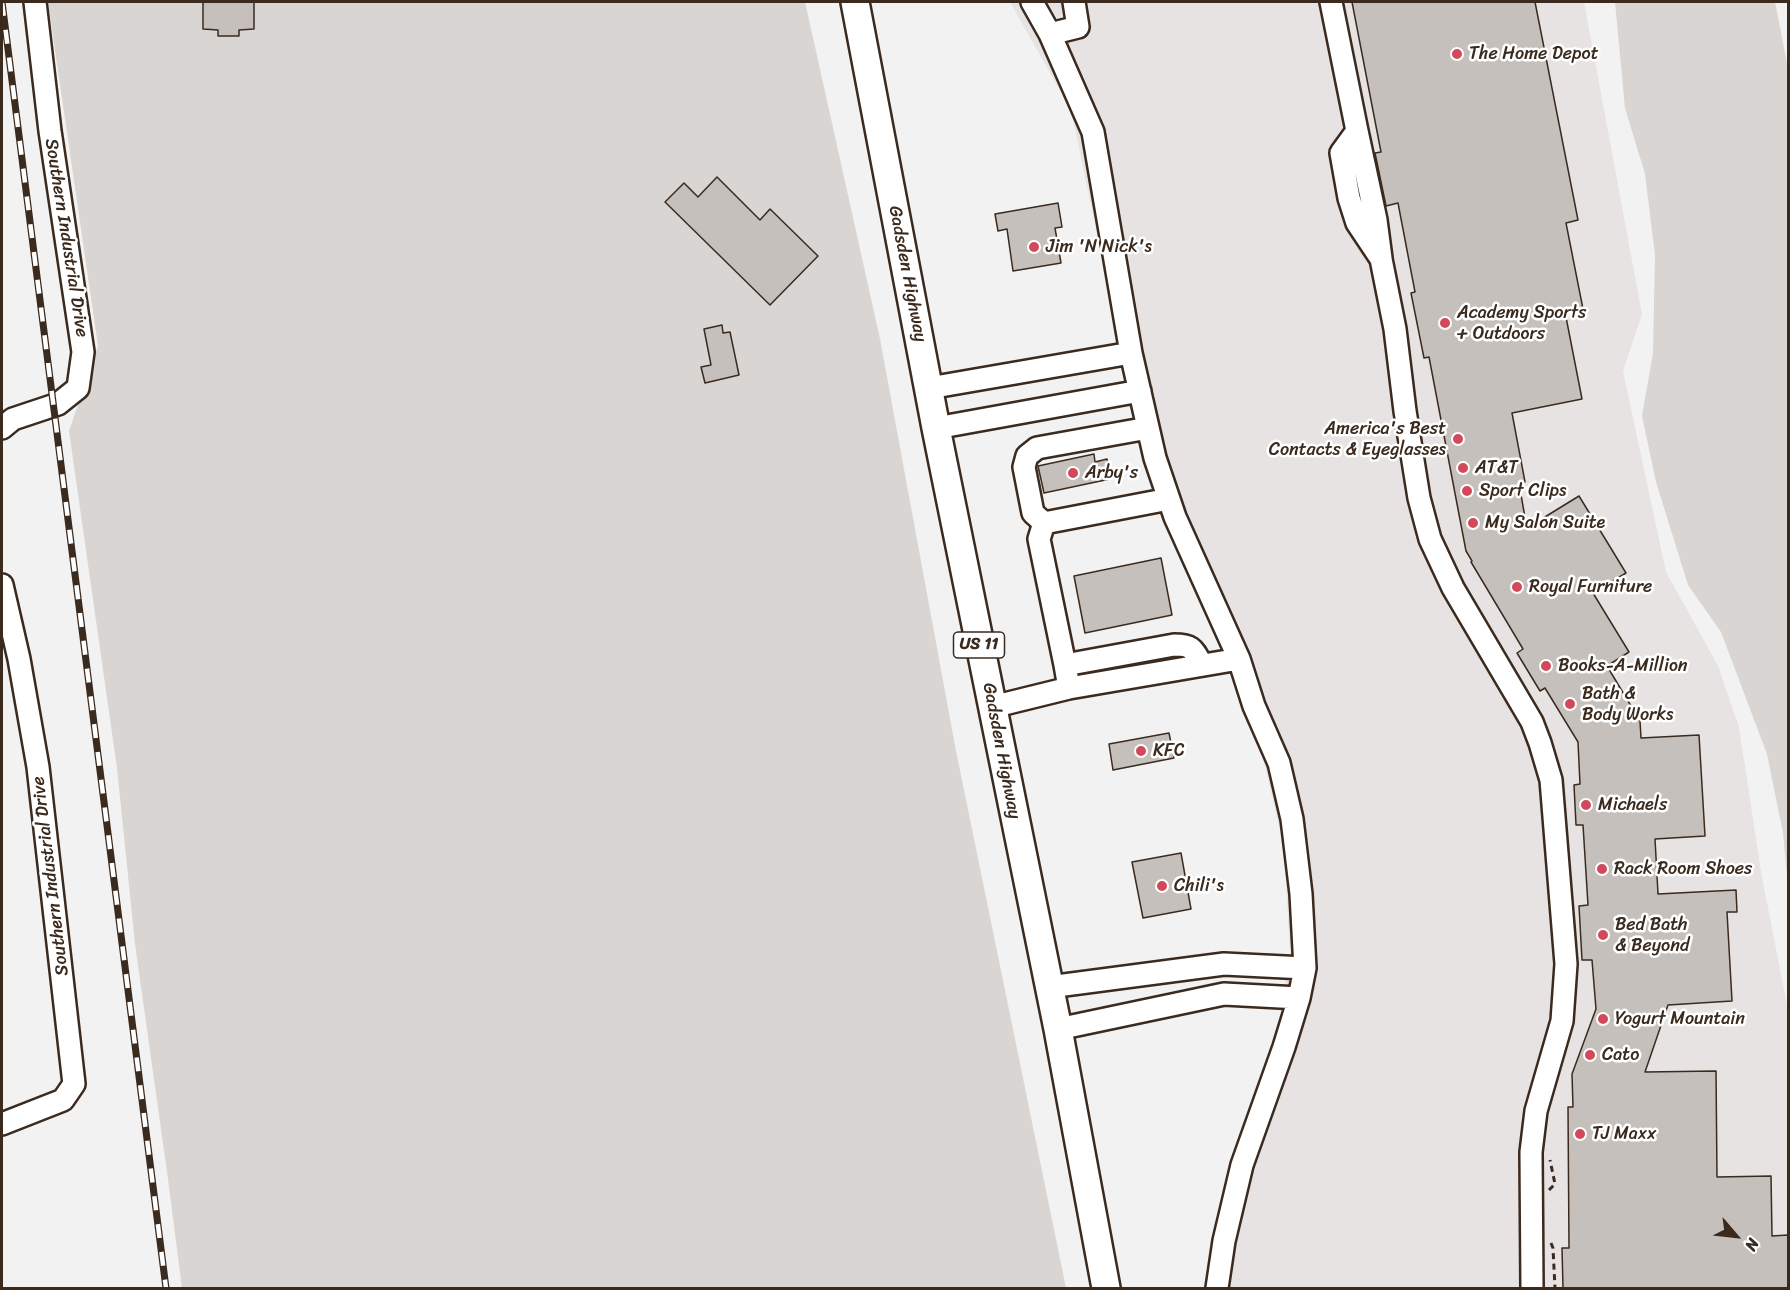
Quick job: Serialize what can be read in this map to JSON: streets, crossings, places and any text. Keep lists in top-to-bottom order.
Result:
{
  "streets": {
    "main road": ["Gadsden Highway", "US 11"],
    "street": ["Southern Industrial Drive"]
  },
  "places": [
    "The Home Depot",
    "Jim 'N Nick's",
    "Academy Sports + Outdoors",
    "America's Best Contacts & Eyeglasses",
    "AT&T",
    "Arby's",
    "Sport Clips",
    "My Salon Suite",
    "Royal Furniture",
    "Books-A-Million",
    "Bath & Body Works",
    "KFC",
    "Michaels",
    "Rack Room Shoes",
    "Chili's",
    "Bed Bath & Beyond",
    "Yogurt Mountain",
    "Cato",
    "TJ Maxx"
  ],
  "north": "bottom right"
}
